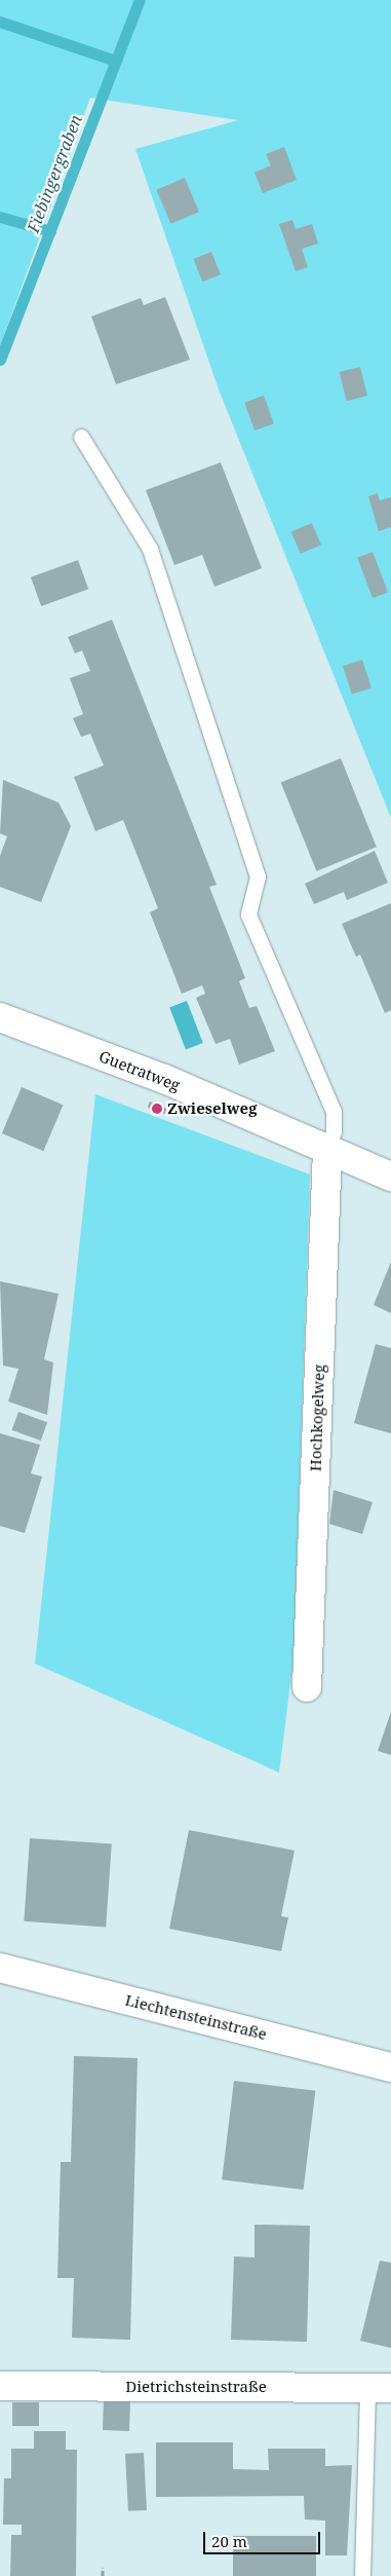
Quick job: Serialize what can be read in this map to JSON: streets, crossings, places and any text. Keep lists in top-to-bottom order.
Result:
{
  "streets": {
    "street": [
      "Guetratweg",
      "Hochkogelweg",
      "Liechtensteinstraße",
      "Dietrichsteinstraße"
    ]
  },
  "crossings": [
    ["Guetratweg", "Hochkogelweg"]
  ],
  "water": ["Fiebingergraben"],
  "places": ["Zwieselweg"],
  "scale_bar": "20 m"
}
